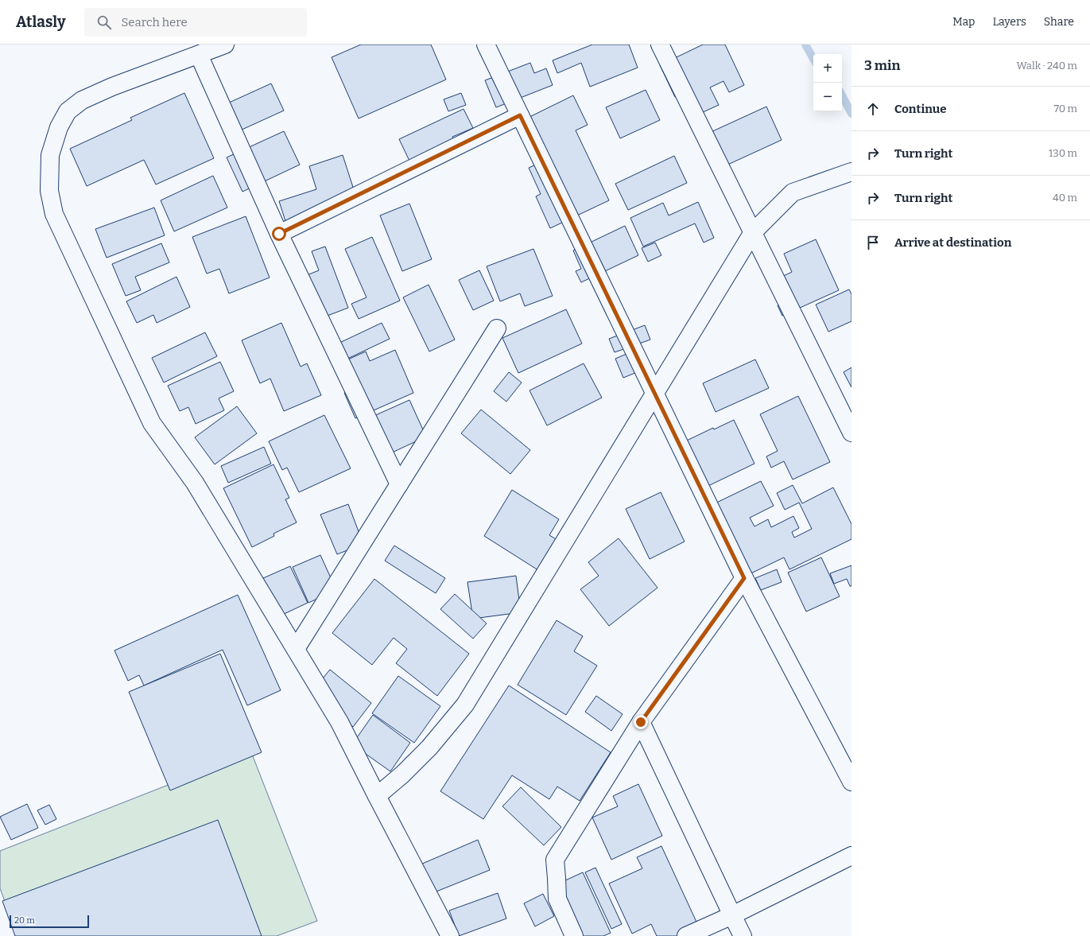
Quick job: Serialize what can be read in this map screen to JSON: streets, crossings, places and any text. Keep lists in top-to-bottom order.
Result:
{
  "scale_bar": "20 m",
  "page": {
    "header": "Atlasly",
    "search": "Search here",
    "nav": ["Map", "Layers", "Share"],
    "heading": ["3 min", "Walk · 240 m"],
    "map_buttons": ["+", "−"],
    "list": [
      ["Continue", "70 m"],
      ["Turn right", "130 m"],
      ["Turn right", "40 m"],
      "Arrive at destination"
    ],
    "scale": "20 m"
  }
}
